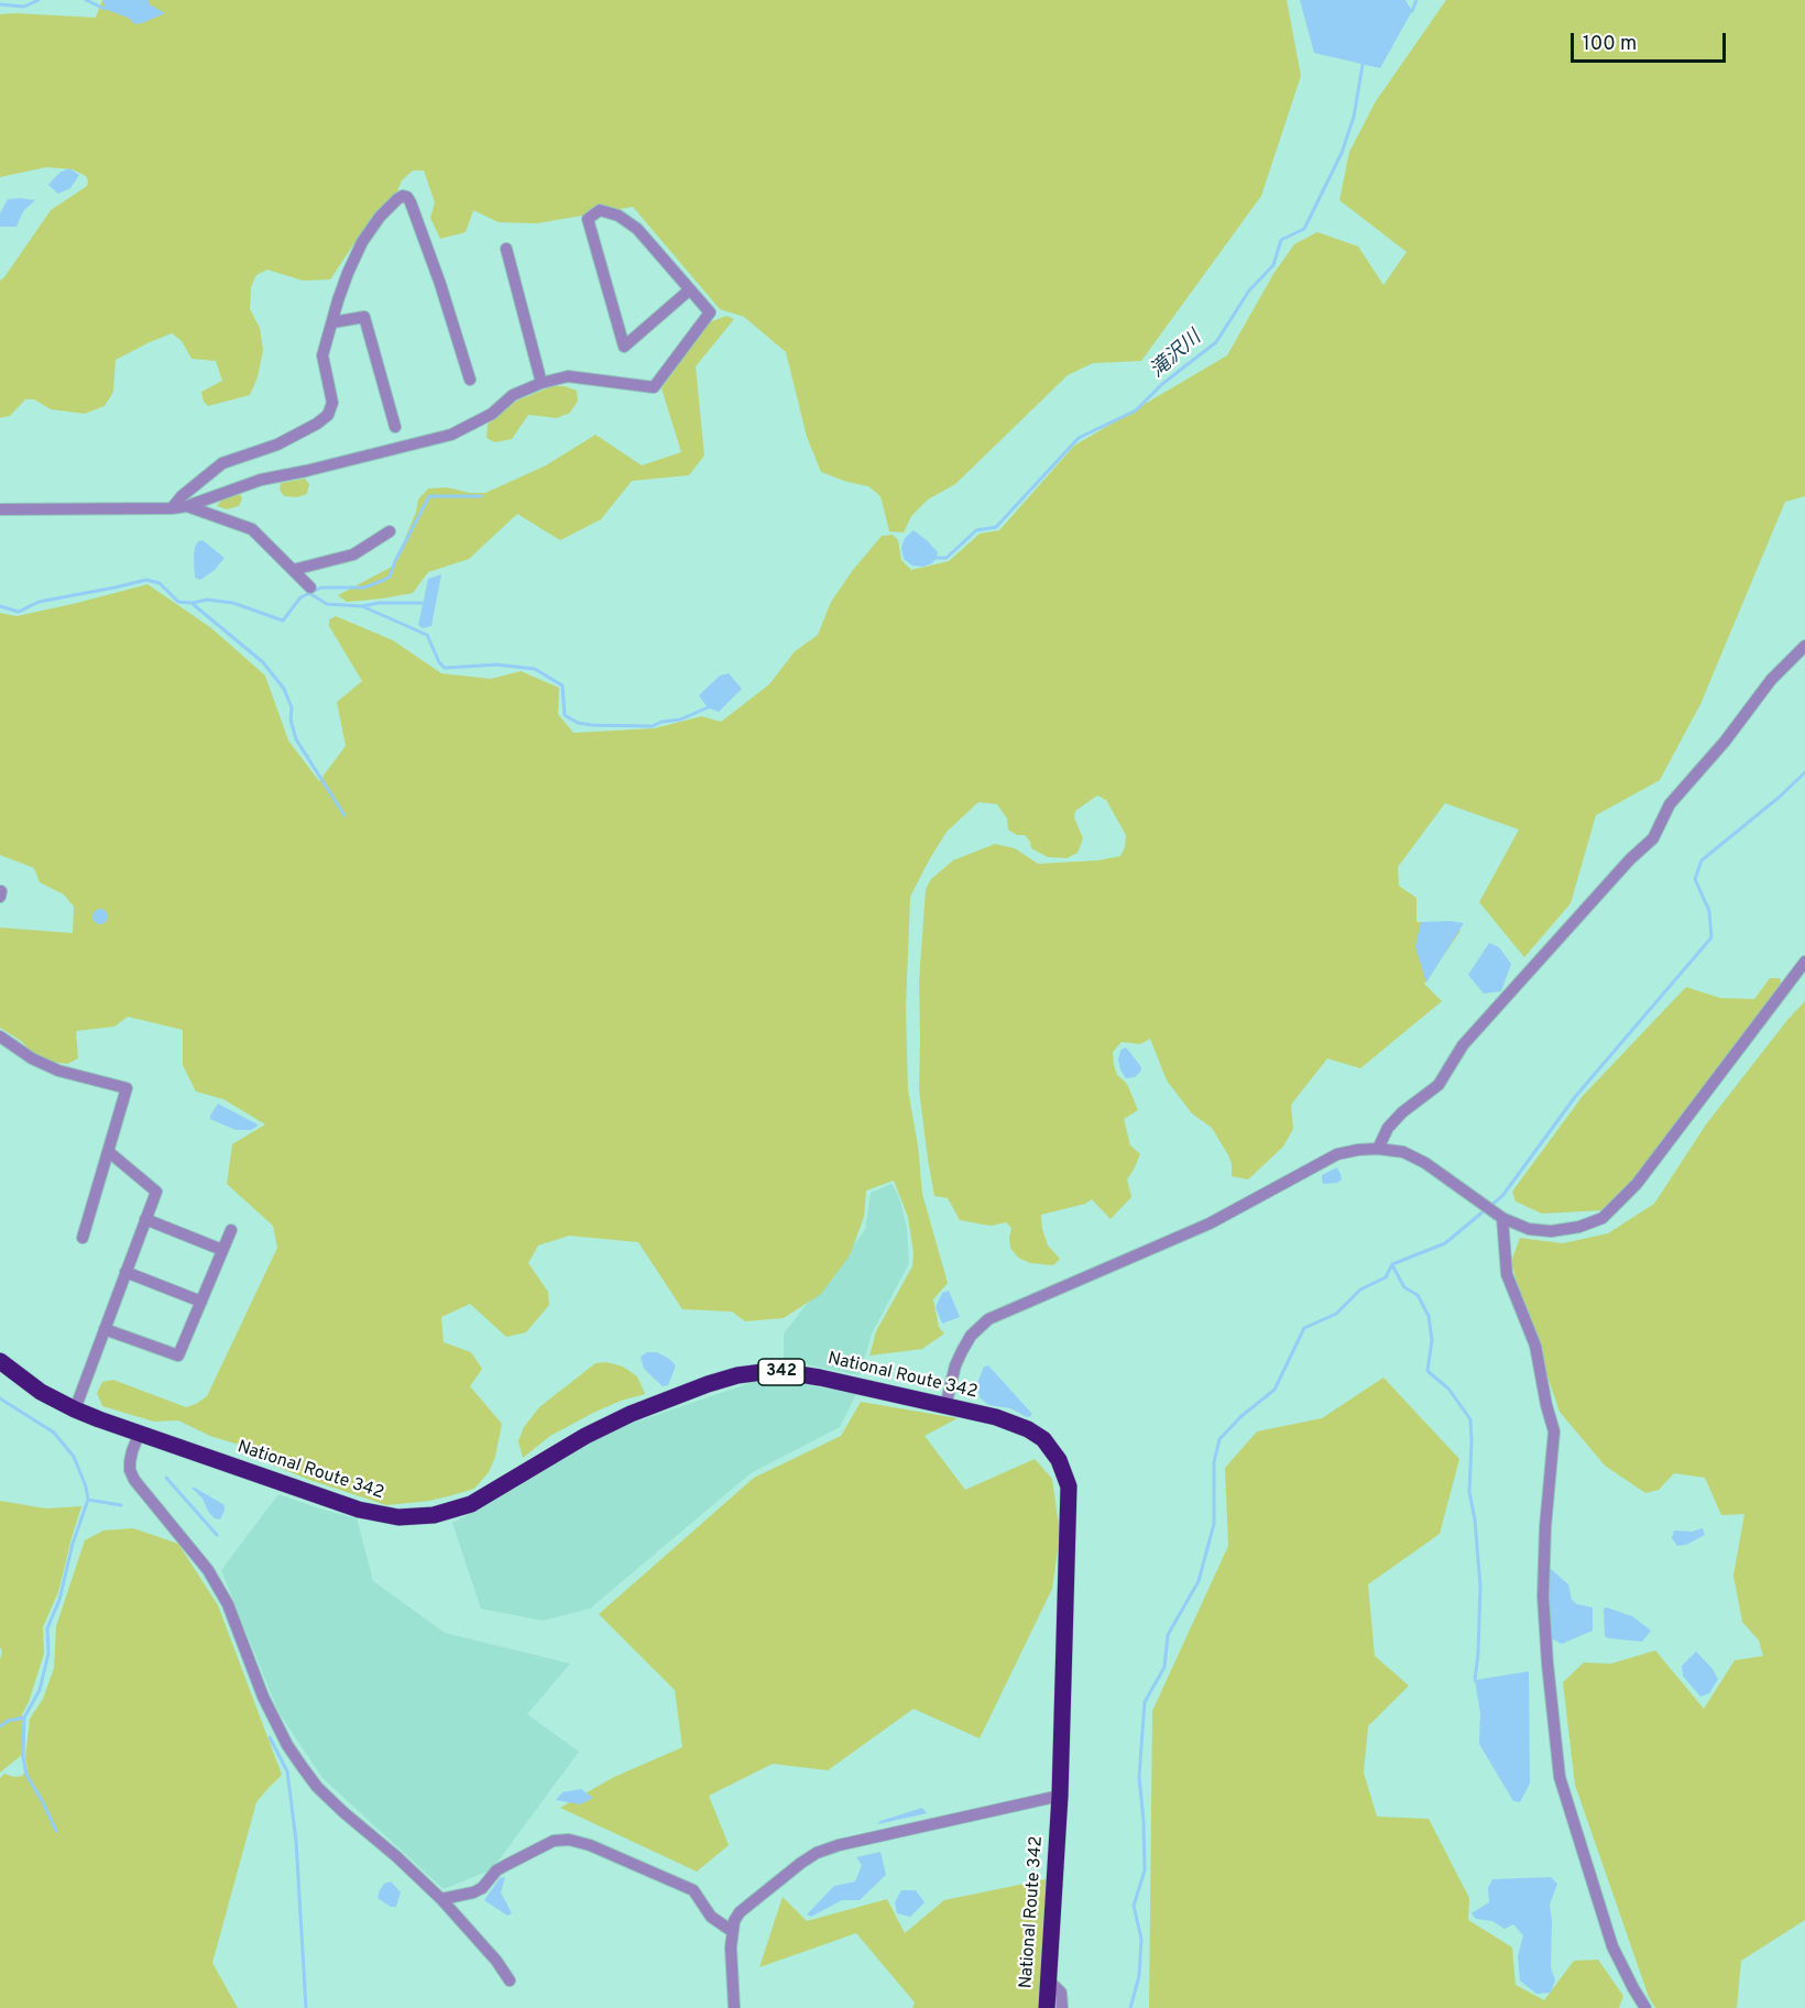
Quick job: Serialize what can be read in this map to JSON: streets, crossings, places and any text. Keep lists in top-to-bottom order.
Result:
{
  "streets": {
    "highway": ["342", "National Route 342"]
  },
  "water": ["滝沢川"],
  "scale_bar": "100 m"
}
